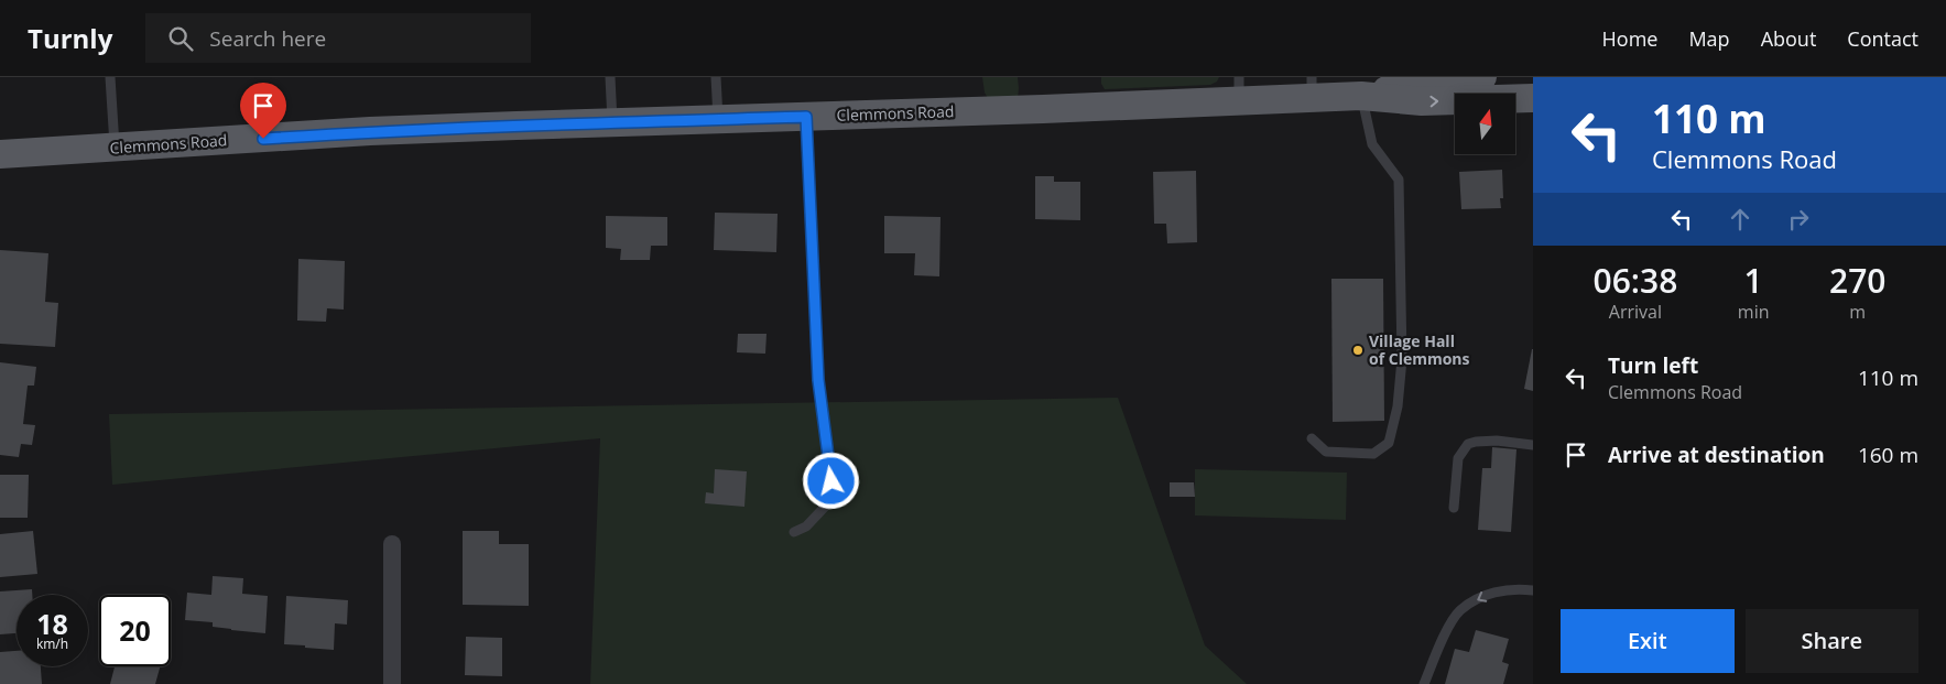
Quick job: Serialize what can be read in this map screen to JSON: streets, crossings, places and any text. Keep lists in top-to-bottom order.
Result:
{
  "streets": {
    "main road": ["Clemmons Road"]
  },
  "places": ["Village Hall of Clemmons"],
  "north": "top",
  "page": {
    "header": "Turnly",
    "search": "Search here",
    "nav": [
      "Home",
      "Map",
      "About",
      "Contact"
    ],
    "turn": ["110 m", "Clemmons Road"],
    "eta": [
      "06:38",
      "Arrival",
      "1",
      "min",
      "270",
      "m"
    ],
    "list": [
      {
        "name": "Turn left",
        "note": "Clemmons Road",
        "value": "110 m"
      },
      {
        "name": "Arrive at destination",
        "value": "160 m"
      }
    ],
    "speed": "18 km/h",
    "limit": "20",
    "buttons": ["Exit", "Share"]
  }
}
